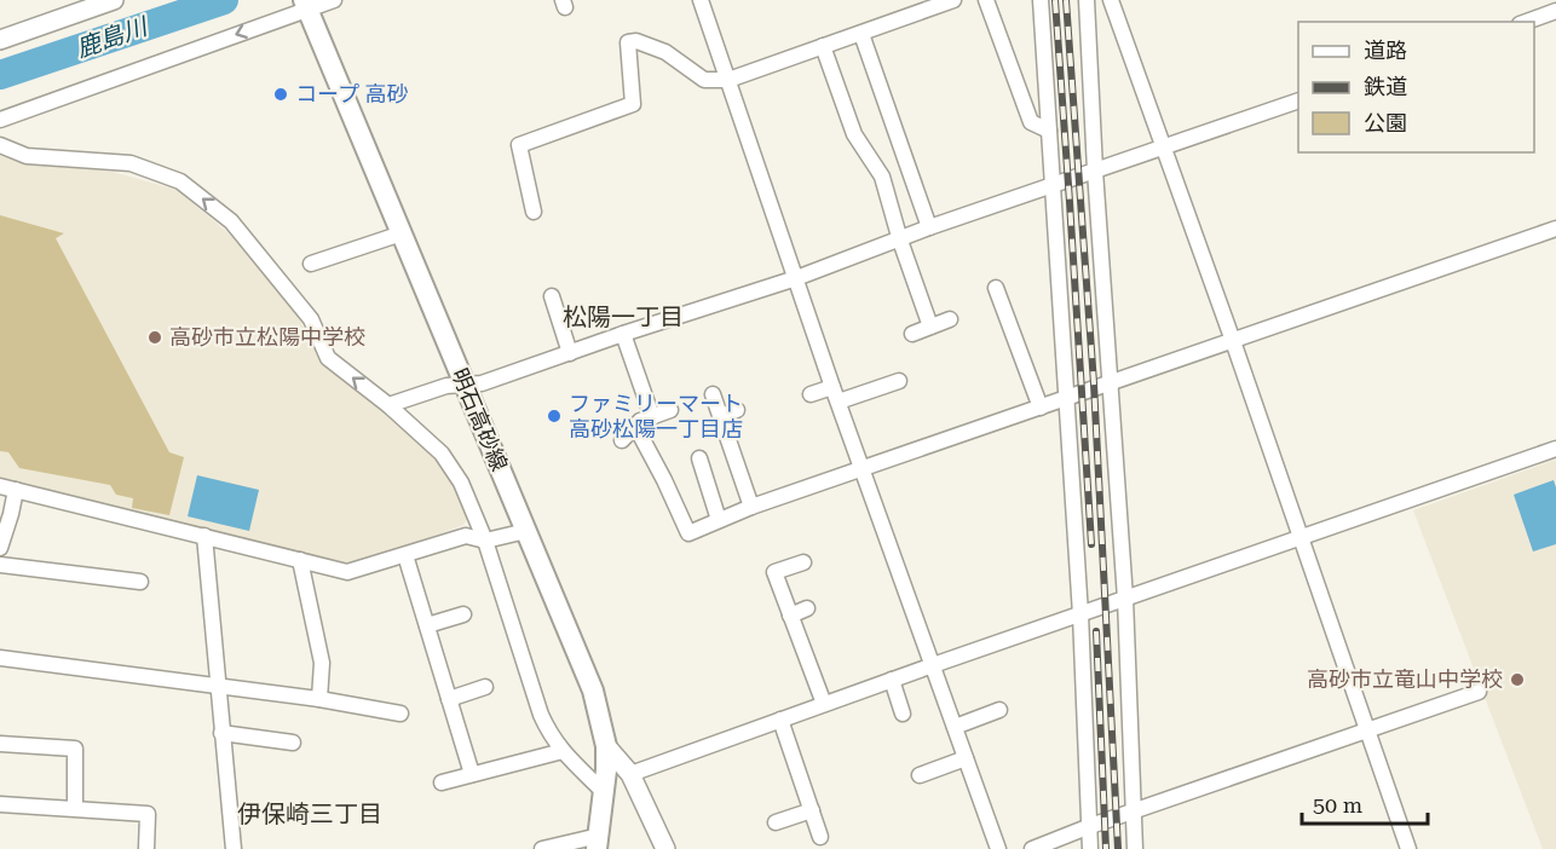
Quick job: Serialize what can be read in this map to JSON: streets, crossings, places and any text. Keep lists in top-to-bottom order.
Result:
{
  "streets": {
    "main road": ["明石高砂線"]
  },
  "districts": ["松陽一丁目", "伊保崎三丁目"],
  "water": ["鹿島川"],
  "places": [
    "コープ 高砂",
    "高砂市立松陽中学校",
    "ファミリーマート 高砂松陽一丁目店",
    "高砂市立竜山中学校"
  ],
  "legend": ["道路", "鉄道", "公園"],
  "scale_bar": "50 m"
}
